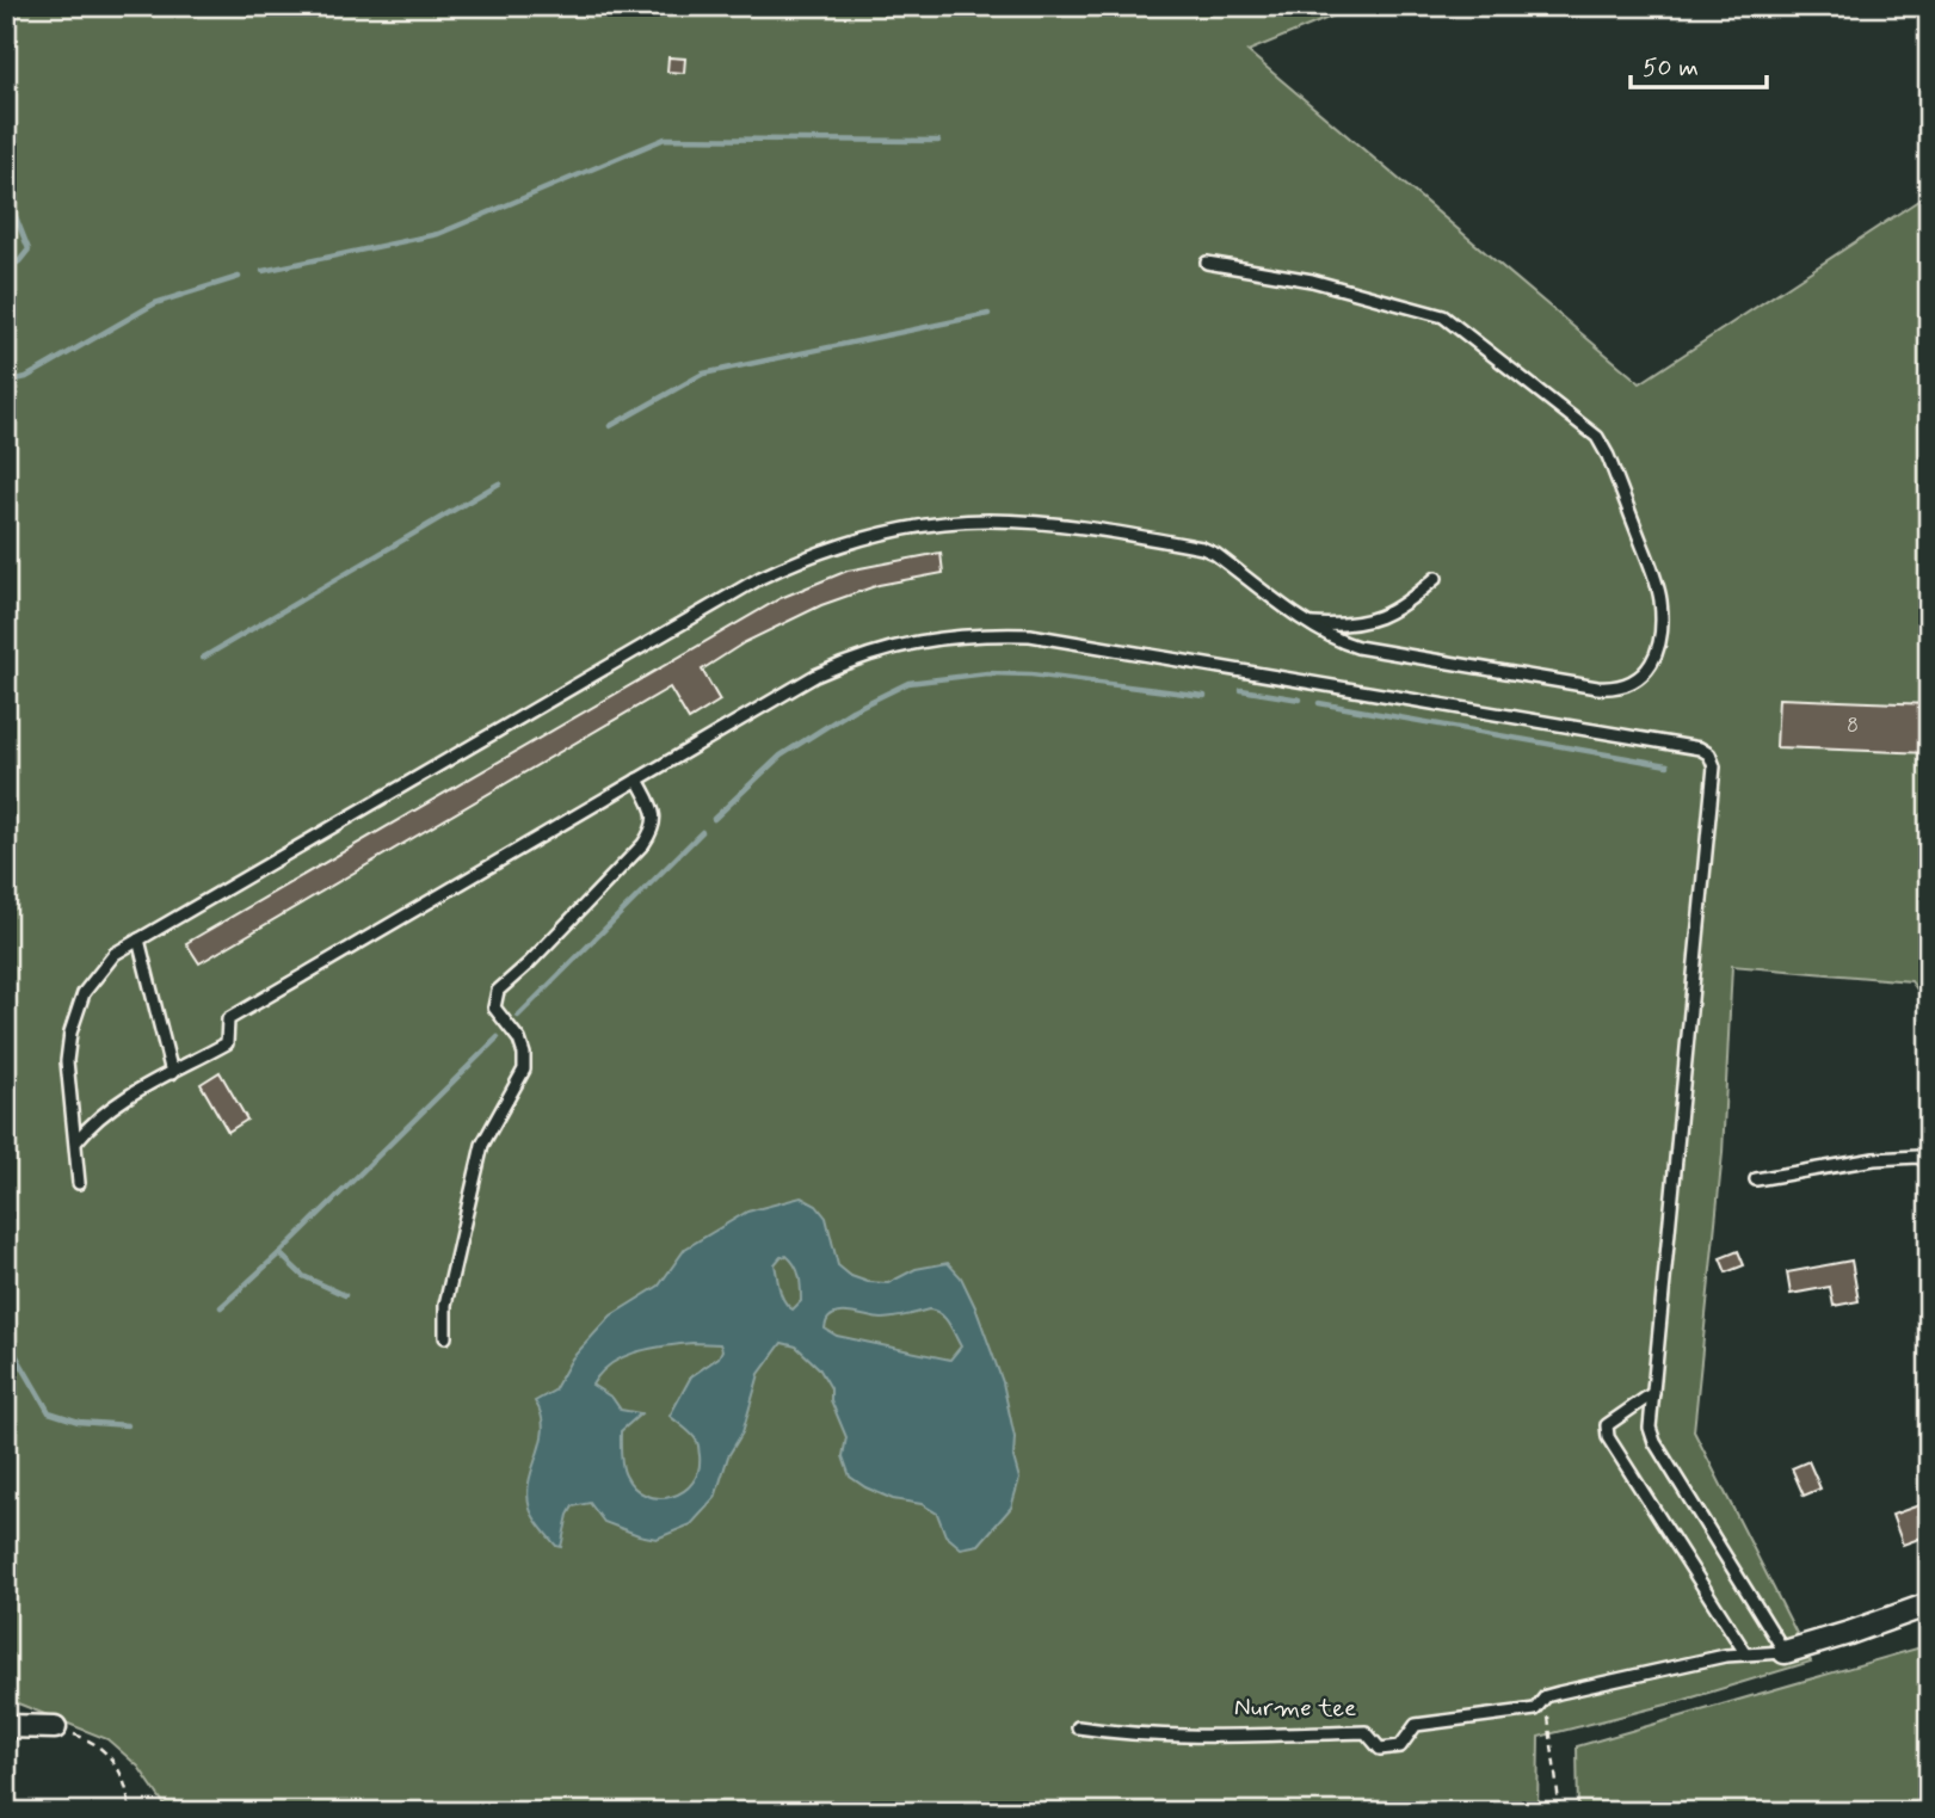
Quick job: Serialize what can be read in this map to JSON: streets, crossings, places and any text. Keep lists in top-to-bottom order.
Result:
{
  "streets": {
    "lane": ["Nurme tee"]
  },
  "house_numbers": ["8"],
  "scale_bar": "50 m"
}
